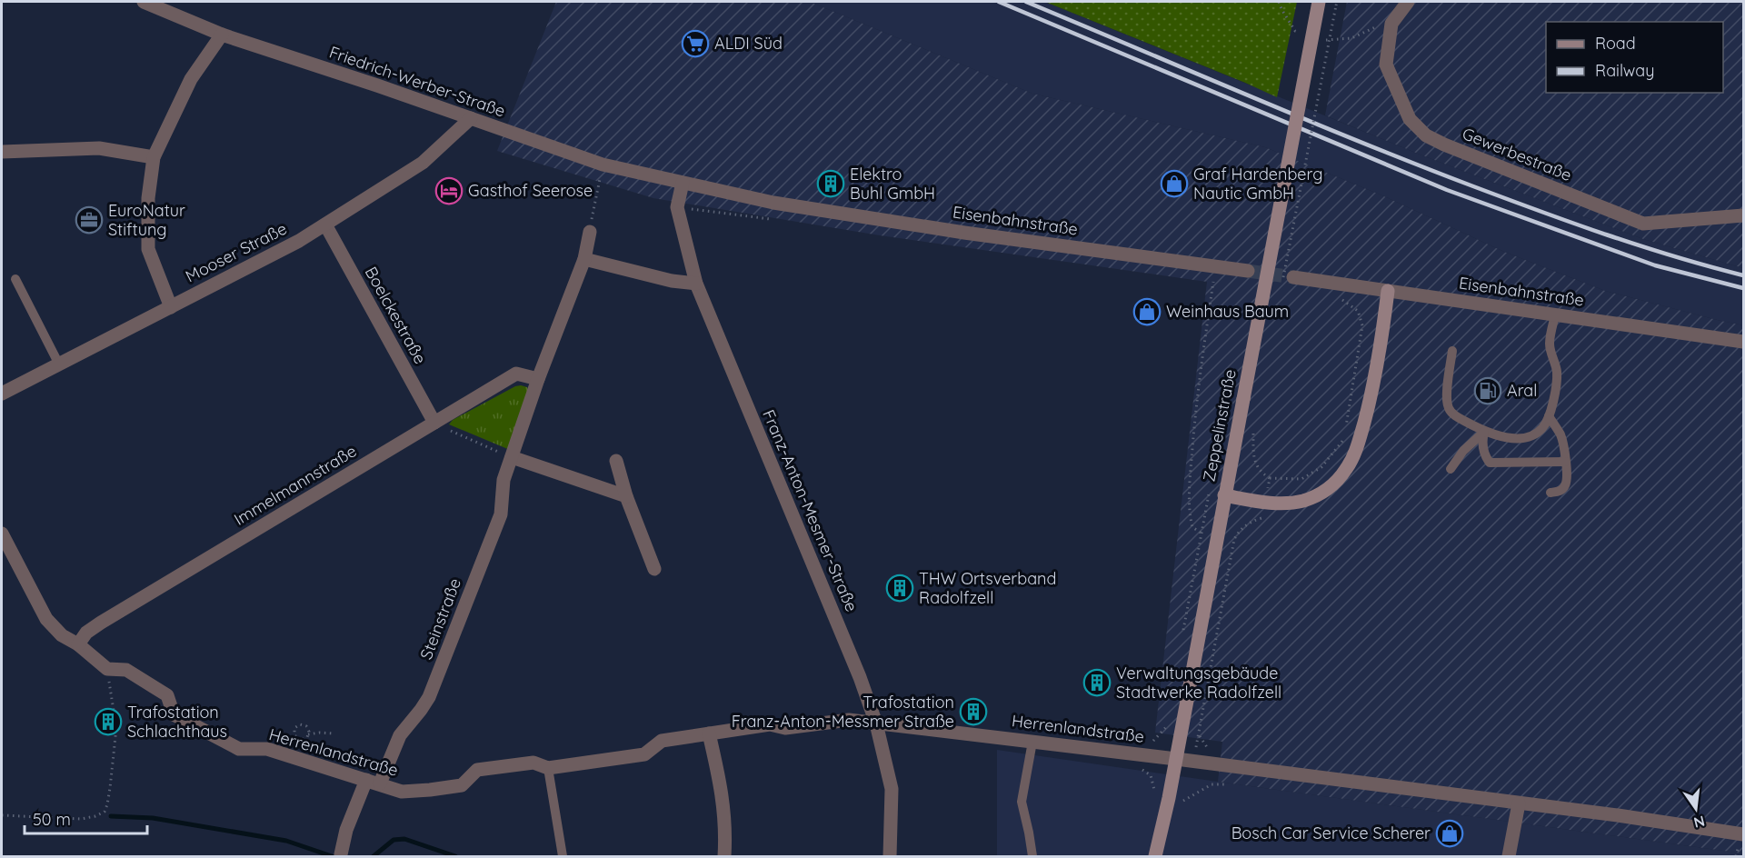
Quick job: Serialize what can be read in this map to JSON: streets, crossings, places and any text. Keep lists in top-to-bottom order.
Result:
{
  "streets": {
    "main road": ["Zeppelinstraße"],
    "street": [
      "Friedrich-Werber-Straße",
      "Gewerbestraße",
      "Eisenbahnstraße",
      "Mooser Straße",
      "Boelckestraße",
      "Immelmannstraße",
      "Franz-Anton-Mesmer-Straße",
      "Steinstraße",
      "Herrenlandstraße"
    ]
  },
  "crossings": [
    ["Friedrich-Werber-Straße", "Eisenbahnstraße"],
    ["Friedrich-Werber-Straße", "Mooser Straße"],
    ["Friedrich-Werber-Straße", "Franz-Anton-Mesmer-Straße"],
    ["Eisenbahnstraße", "Franz-Anton-Mesmer-Straße"],
    ["Mooser Straße", "Boelckestraße"],
    ["Boelckestraße", "Immelmannstraße"],
    ["Zeppelinstraße", "Herrenlandstraße"],
    ["Immelmannstraße", "Steinstraße"],
    ["Immelmannstraße", "Herrenlandstraße"],
    ["Franz-Anton-Mesmer-Straße", "Herrenlandstraße"],
    ["Steinstraße", "Herrenlandstraße"]
  ],
  "places": {
    "supermarket": ["ALDI Süd"],
    "building": [
      "Elektro Buhl GmbH",
      "THW Ortsverband Radolfzell",
      "Verwaltungsgebäude Stadtwerke Radolfzell",
      "Trafostation Franz-Anton-Messmer Straße",
      "Trafostation Schlachthaus"
    ],
    "shop": ["Graf Hardenberg Nautic GmbH", "Weinhaus Baum", "Bosch Car Service Scherer"],
    "hotel": ["Gasthof Seerose"],
    "office": ["EuroNatur Stiftung"],
    "fuel station": ["Aral"]
  },
  "legend": ["Road", "Railway"],
  "scale_bar": "50 m",
  "north": "bottom"
}
